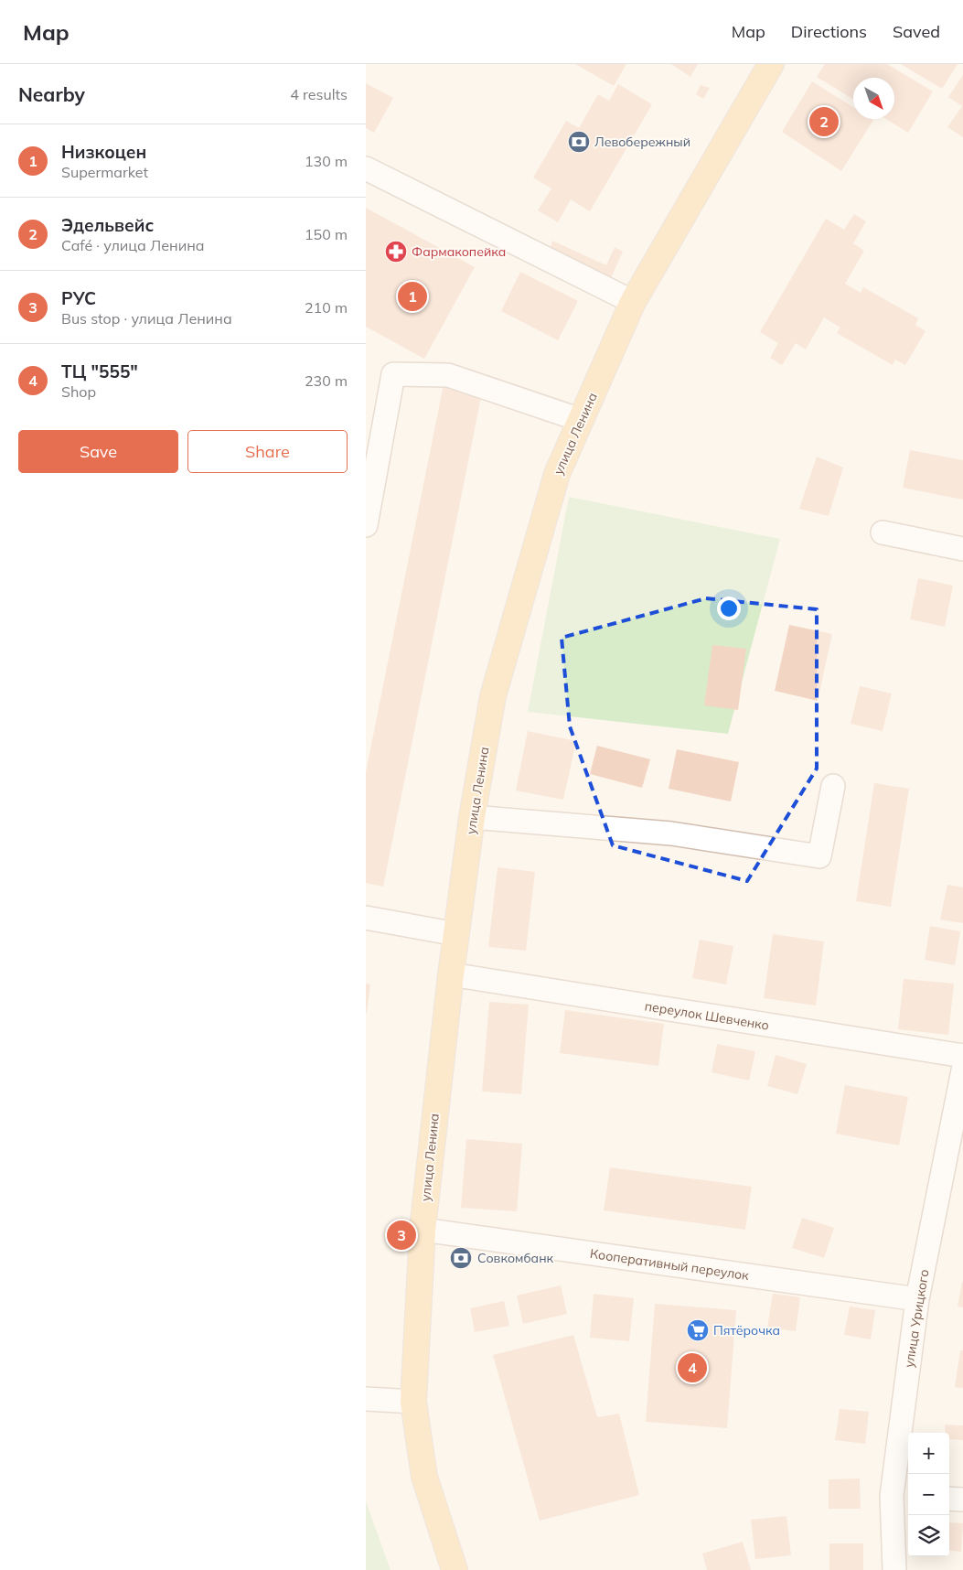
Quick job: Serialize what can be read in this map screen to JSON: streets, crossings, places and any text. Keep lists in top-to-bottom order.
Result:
{
  "streets": {
    "main road": ["улица Ленина"],
    "street": ["переулок Шевченко", "Кооперативный переулок", "улица Урицкого"]
  },
  "crossings": [
    ["улица Ленина", "переулок Шевченко"],
    ["улица Ленина", "Кооперативный переулок"],
    ["Кооперативный переулок", "улица Урицкого"]
  ],
  "places": {
    "bank": ["Левобережный", "Совкомбанк"],
    "pharmacy": ["Фармакопейка"],
    "supermarket": ["Пятёрочка"]
  },
  "north": "bottom right",
  "page": {
    "header": "Map",
    "nav": ["Map", "Directions", "Saved"],
    "heading": ["Nearby", "4 results"],
    "pins": [
      "2",
      "1",
      "3",
      "4"
    ],
    "list": [
      {
        "mark": "1",
        "name": "Низкоцен",
        "note": "Supermarket",
        "value": "130 m"
      },
      {
        "mark": "2",
        "name": "Эдельвейс",
        "note": "Café · улица Ленина",
        "value": "150 m"
      },
      {
        "mark": "3",
        "name": "РУС",
        "note": "Bus stop · улица Ленина",
        "value": "210 m"
      },
      {
        "mark": "4",
        "name": "ТЦ \"555\"",
        "note": "Shop",
        "value": "230 m"
      }
    ],
    "buttons": ["Save", "Share"],
    "map_buttons": ["+", "−"]
  }
}
